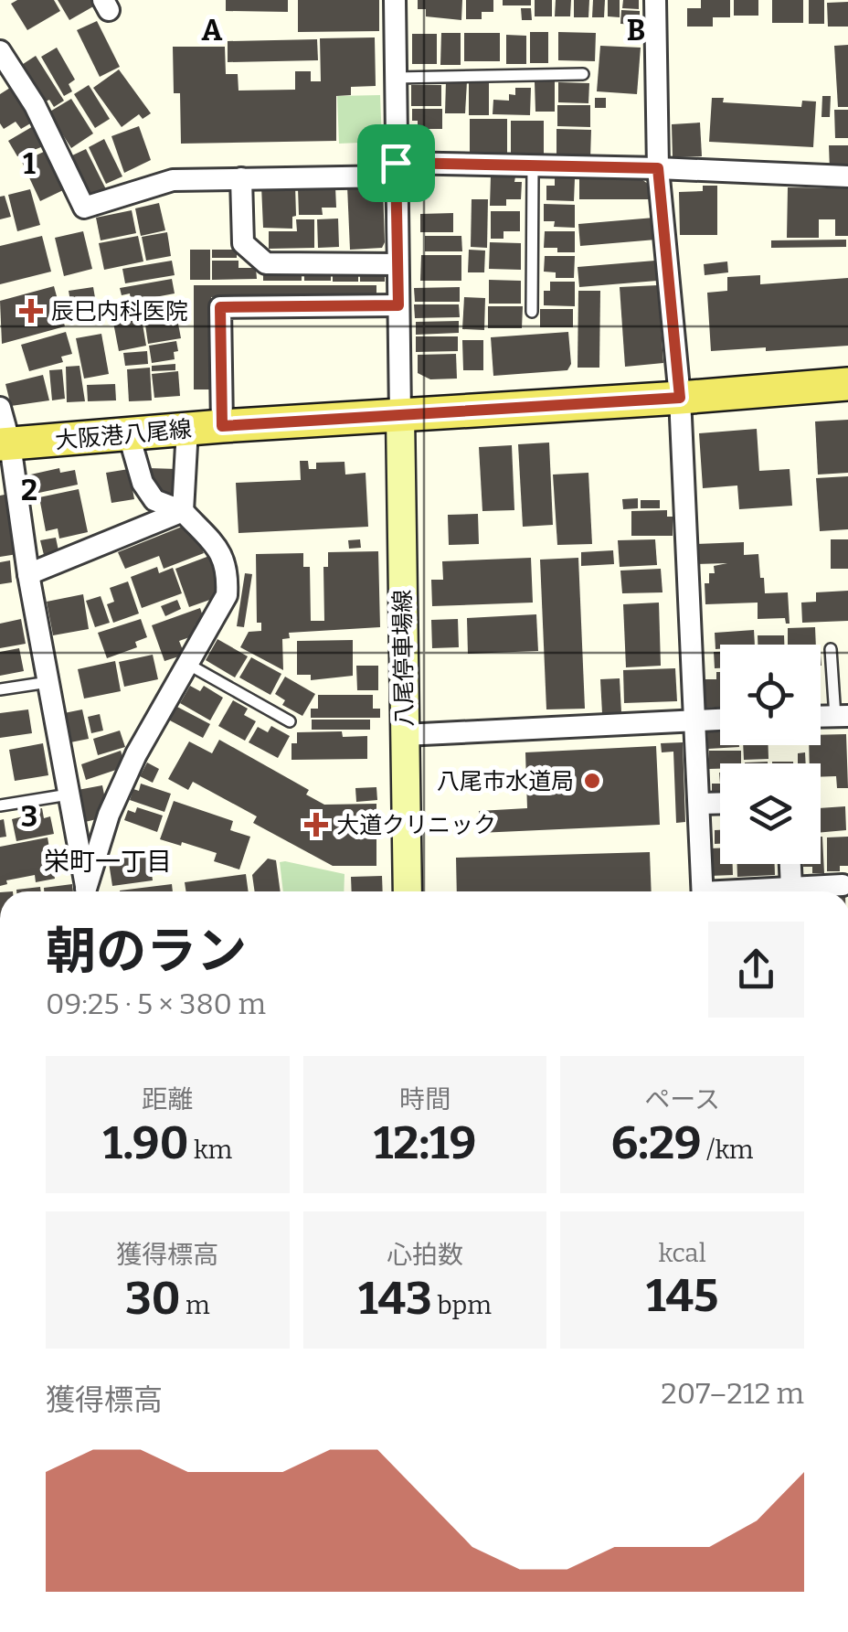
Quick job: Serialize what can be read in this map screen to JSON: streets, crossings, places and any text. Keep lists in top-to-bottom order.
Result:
{
  "streets": {
    "main road": ["大阪港八尾線", "八尾停車場線"]
  },
  "crossings": [
    ["大阪港八尾線", "八尾停車場線"]
  ],
  "districts": ["栄町一丁目"],
  "places": {
    "health": ["辰巳内科医院", "大道クリニック"],
    "other": ["八尾市水道局"]
  },
  "page": {
    "heading": ["朝のラン", "09:25 · 5 × 380 m"],
    "stats": [
      ["距離", "1.90 km"],
      ["時間", "12:19"],
      ["ペース", "6:29 /km"],
      ["獲得標高", "30 m"],
      ["心拍数", "143 bpm"],
      ["kcal", "145"]
    ],
    "chart": ["獲得標高", "207–212 m"]
  },
  "grid": {
    "columns": ["A", "B"],
    "rows": ["1", "2", "3"]
  }
}
